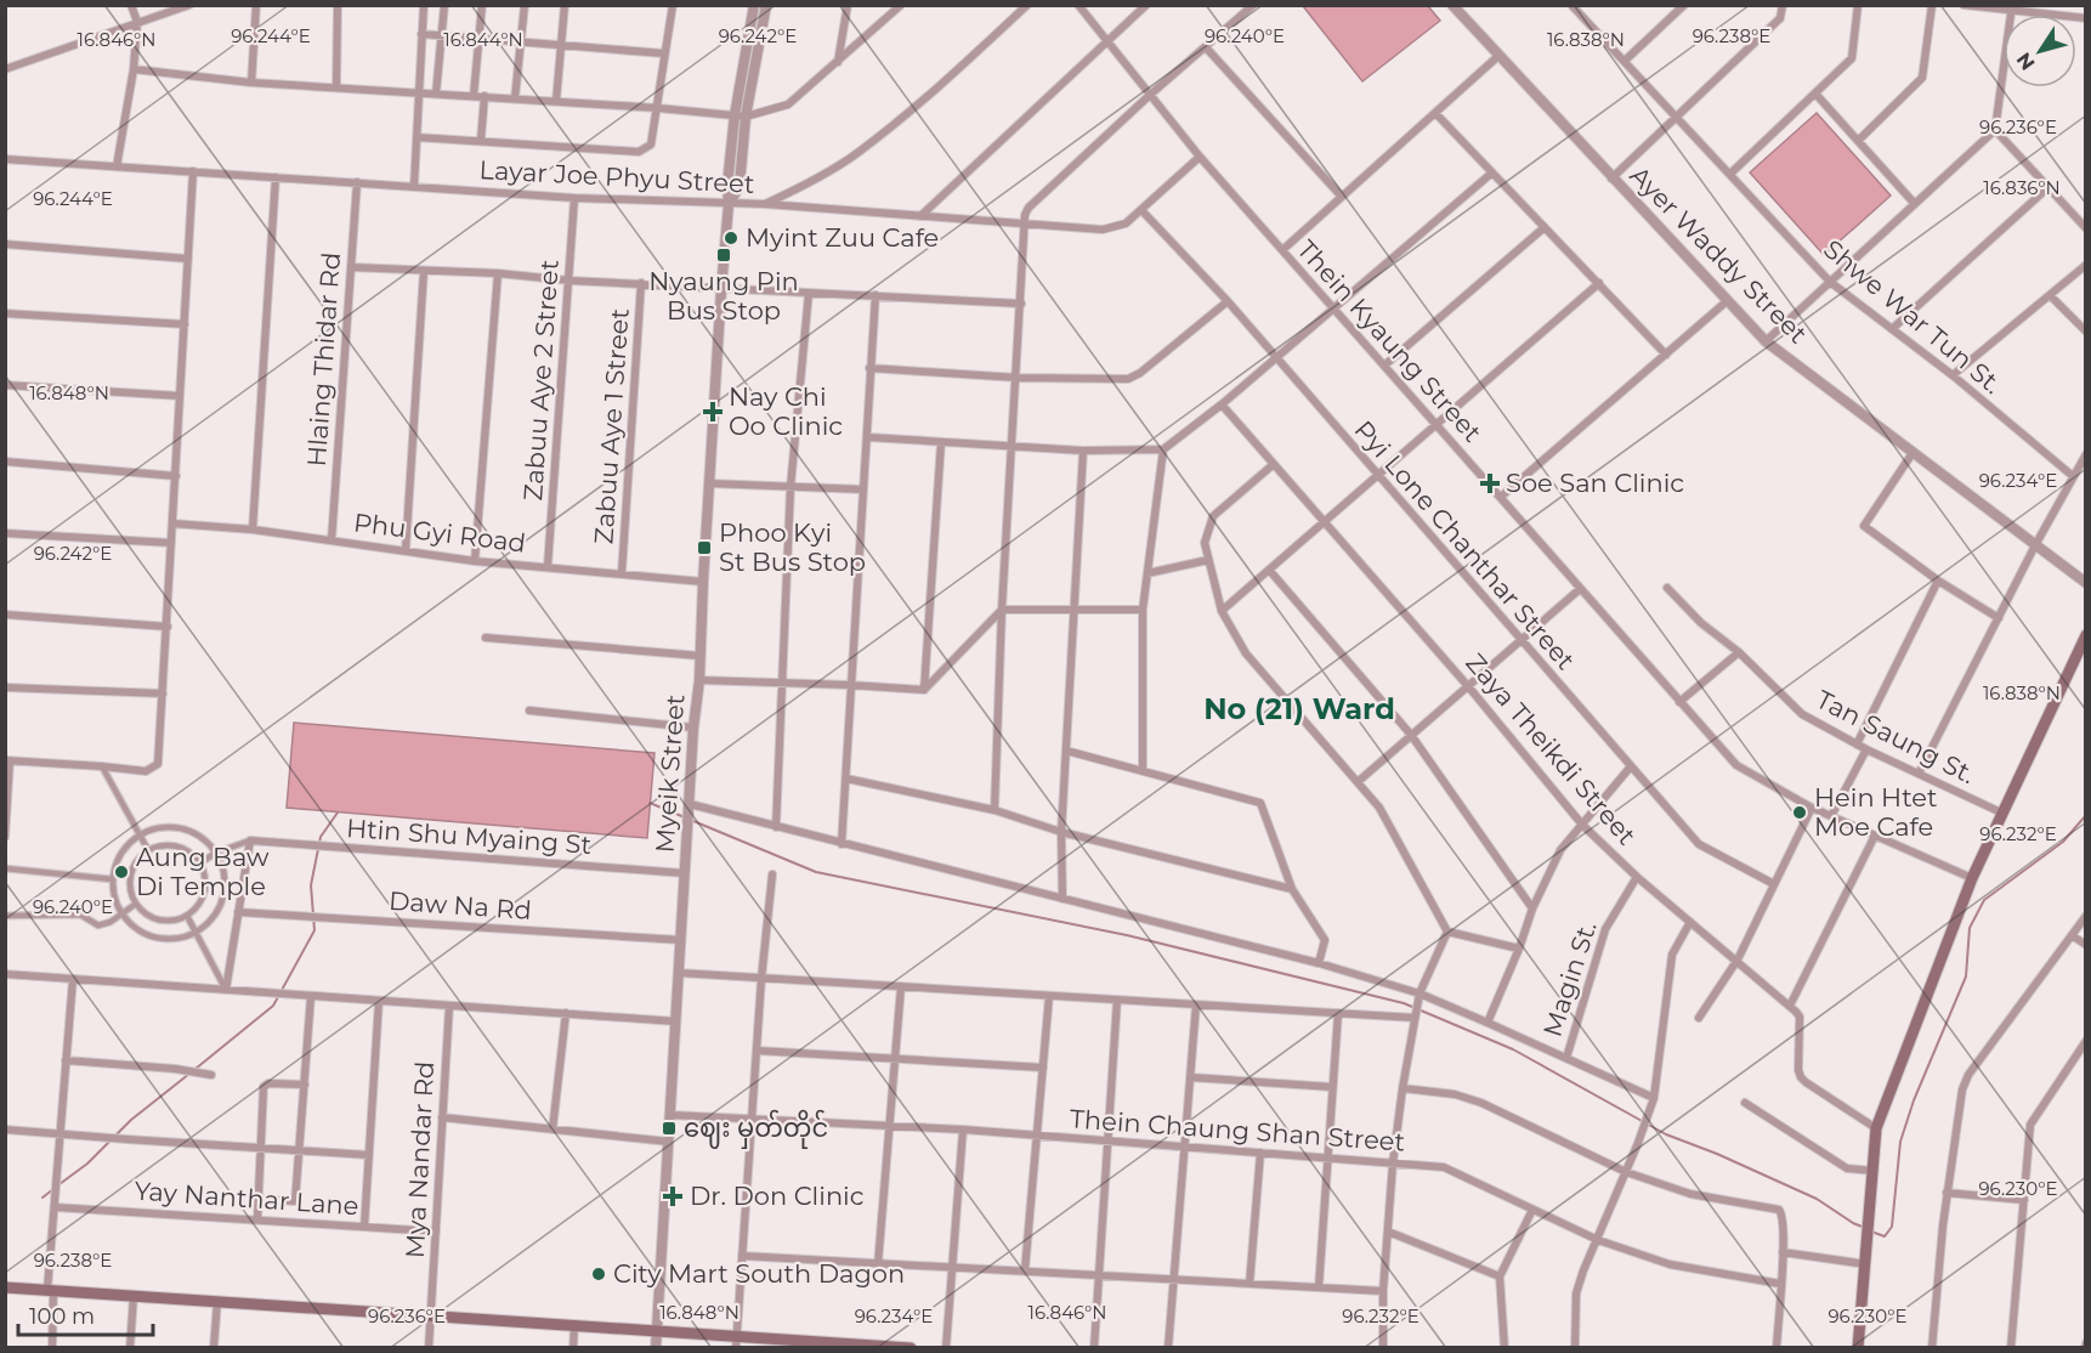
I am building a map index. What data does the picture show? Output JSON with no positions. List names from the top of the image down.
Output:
{
  "streets": {
    "street": [
      "Layar Joe Phyu Street",
      "Ayer Waddy Street",
      "Shwe War Tun St.",
      "Thein Kyaung Street",
      "Hlaing Thidar Rd",
      "Zabuu Aye 2 Street",
      "Zabuu Aye 1 Street",
      "Phu Gyi Road",
      "Pyi Lone Chanthar Street",
      "Tan Saung St.",
      "Zaya Theikdi Street",
      "Myeik Street",
      "Htin Shu Myaing St",
      "Daw Na Rd",
      "Magin St.",
      "Thein Chaung Shan Street",
      "Mya Nandar Rd",
      "Yay Nanthar Lane"
    ]
  },
  "crossings": [
    ["Layar Joe Phyu Street", "Thein Kyaung Street"],
    ["Layar Joe Phyu Street", "Hlaing Thidar Rd"],
    ["Layar Joe Phyu Street", "Zabuu Aye 2 Street"],
    ["Layar Joe Phyu Street", "Pyi Lone Chanthar Street"],
    ["Layar Joe Phyu Street", "Myeik Street"],
    ["Hlaing Thidar Rd", "Phu Gyi Road"],
    ["Zabuu Aye 2 Street", "Phu Gyi Road"],
    ["Zabuu Aye 1 Street", "Phu Gyi Road"],
    ["Phu Gyi Road", "Myeik Street"],
    ["Zaya Theikdi Street", "Magin St."],
    ["Myeik Street", "Htin Shu Myaing St"],
    ["Myeik Street", "Daw Na Rd"],
    ["Myeik Street", "Thein Chaung Shan Street"],
    ["Mya Nandar Rd", "Yay Nanthar Lane"]
  ],
  "districts": ["No (21) Ward"],
  "places": {
    "other": [
      "Myint Zuu Cafe",
      "Hein Htet Moe Cafe",
      "Aung Baw Di Temple",
      "City Mart South Dagon"
    ],
    "transit": ["Nyaung Pin Bus Stop", "Phoo Kyi St Bus Stop", "ဈေး မှတ်တိုင်"],
    "health": ["Nay Chi Oo Clinic", "Soe San Clinic", "Dr. Don Clinic"]
  },
  "scale_bar": "100 m",
  "north": "bottom left",
  "coordinates": [
    "96.244°E",
    "96.242°E",
    "96.240°E",
    "96.238°E",
    "16.846°N",
    "16.844°N",
    "16.838°N",
    "96.236°E",
    "16.836°N",
    "16.848°N",
    "96.234°E",
    "96.232°E",
    "96.230°E"
  ]
}
